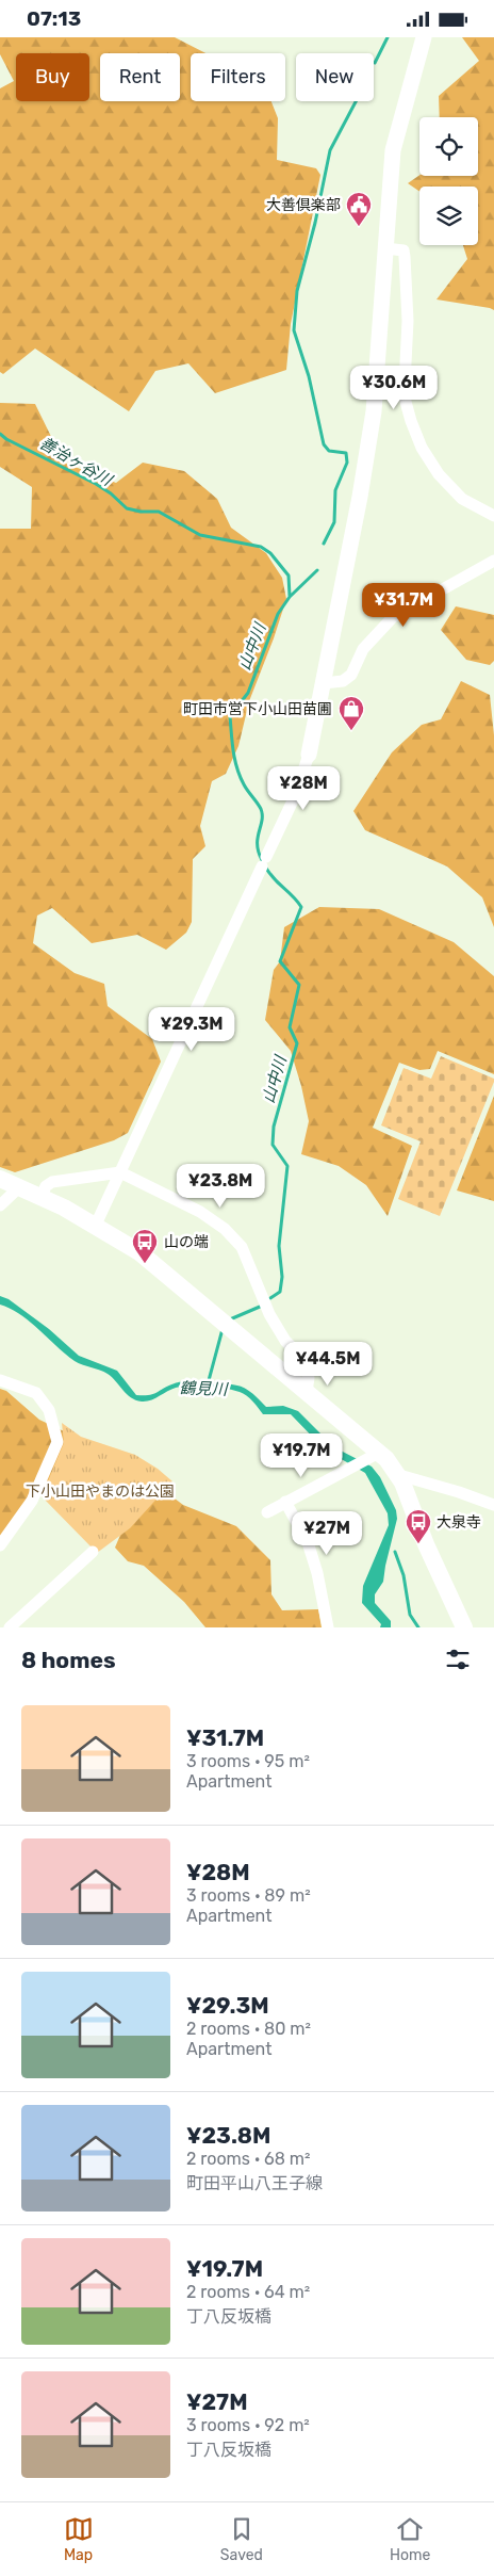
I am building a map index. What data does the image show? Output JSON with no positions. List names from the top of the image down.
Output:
{
  "water": ["善治ヶ谷川", "山中川", "鶴見川"],
  "parks": ["下小山田やまのは公園"],
  "places": {
    "public building": ["大善倶楽部"],
    "shop": ["町田市営下小山田苗圃"],
    "bus stop": ["山の端", "大泉寺"]
  },
  "page": {
    "status": "07:13",
    "chip": [
      "Buy",
      "Rent",
      "Filters",
      "New"
    ],
    "price": [
      "¥30.6M",
      "¥31.7M",
      "¥28M",
      "¥29.3M",
      "¥23.8M",
      "¥44.5M",
      "¥19.7M",
      "¥27M"
    ],
    "heading": "8 homes",
    "list": [
      {
        "name": "¥31.7M",
        "note": "3 rooms · 95 m² · Apartment"
      },
      {
        "name": "¥28M",
        "note": "3 rooms · 89 m² · Apartment"
      },
      {
        "name": "¥29.3M",
        "note": "2 rooms · 80 m² · Apartment"
      },
      {
        "name": "¥23.8M",
        "note": "2 rooms · 68 m² · 町田平山八王子線"
      },
      {
        "name": "¥19.7M",
        "note": "2 rooms · 64 m² · 丁八反坂橋"
      },
      {
        "name": "¥27M",
        "note": "3 rooms · 92 m² · 丁八反坂橋"
      }
    ],
    "tabs": ["Map", "Saved", "Home"]
  }
}
